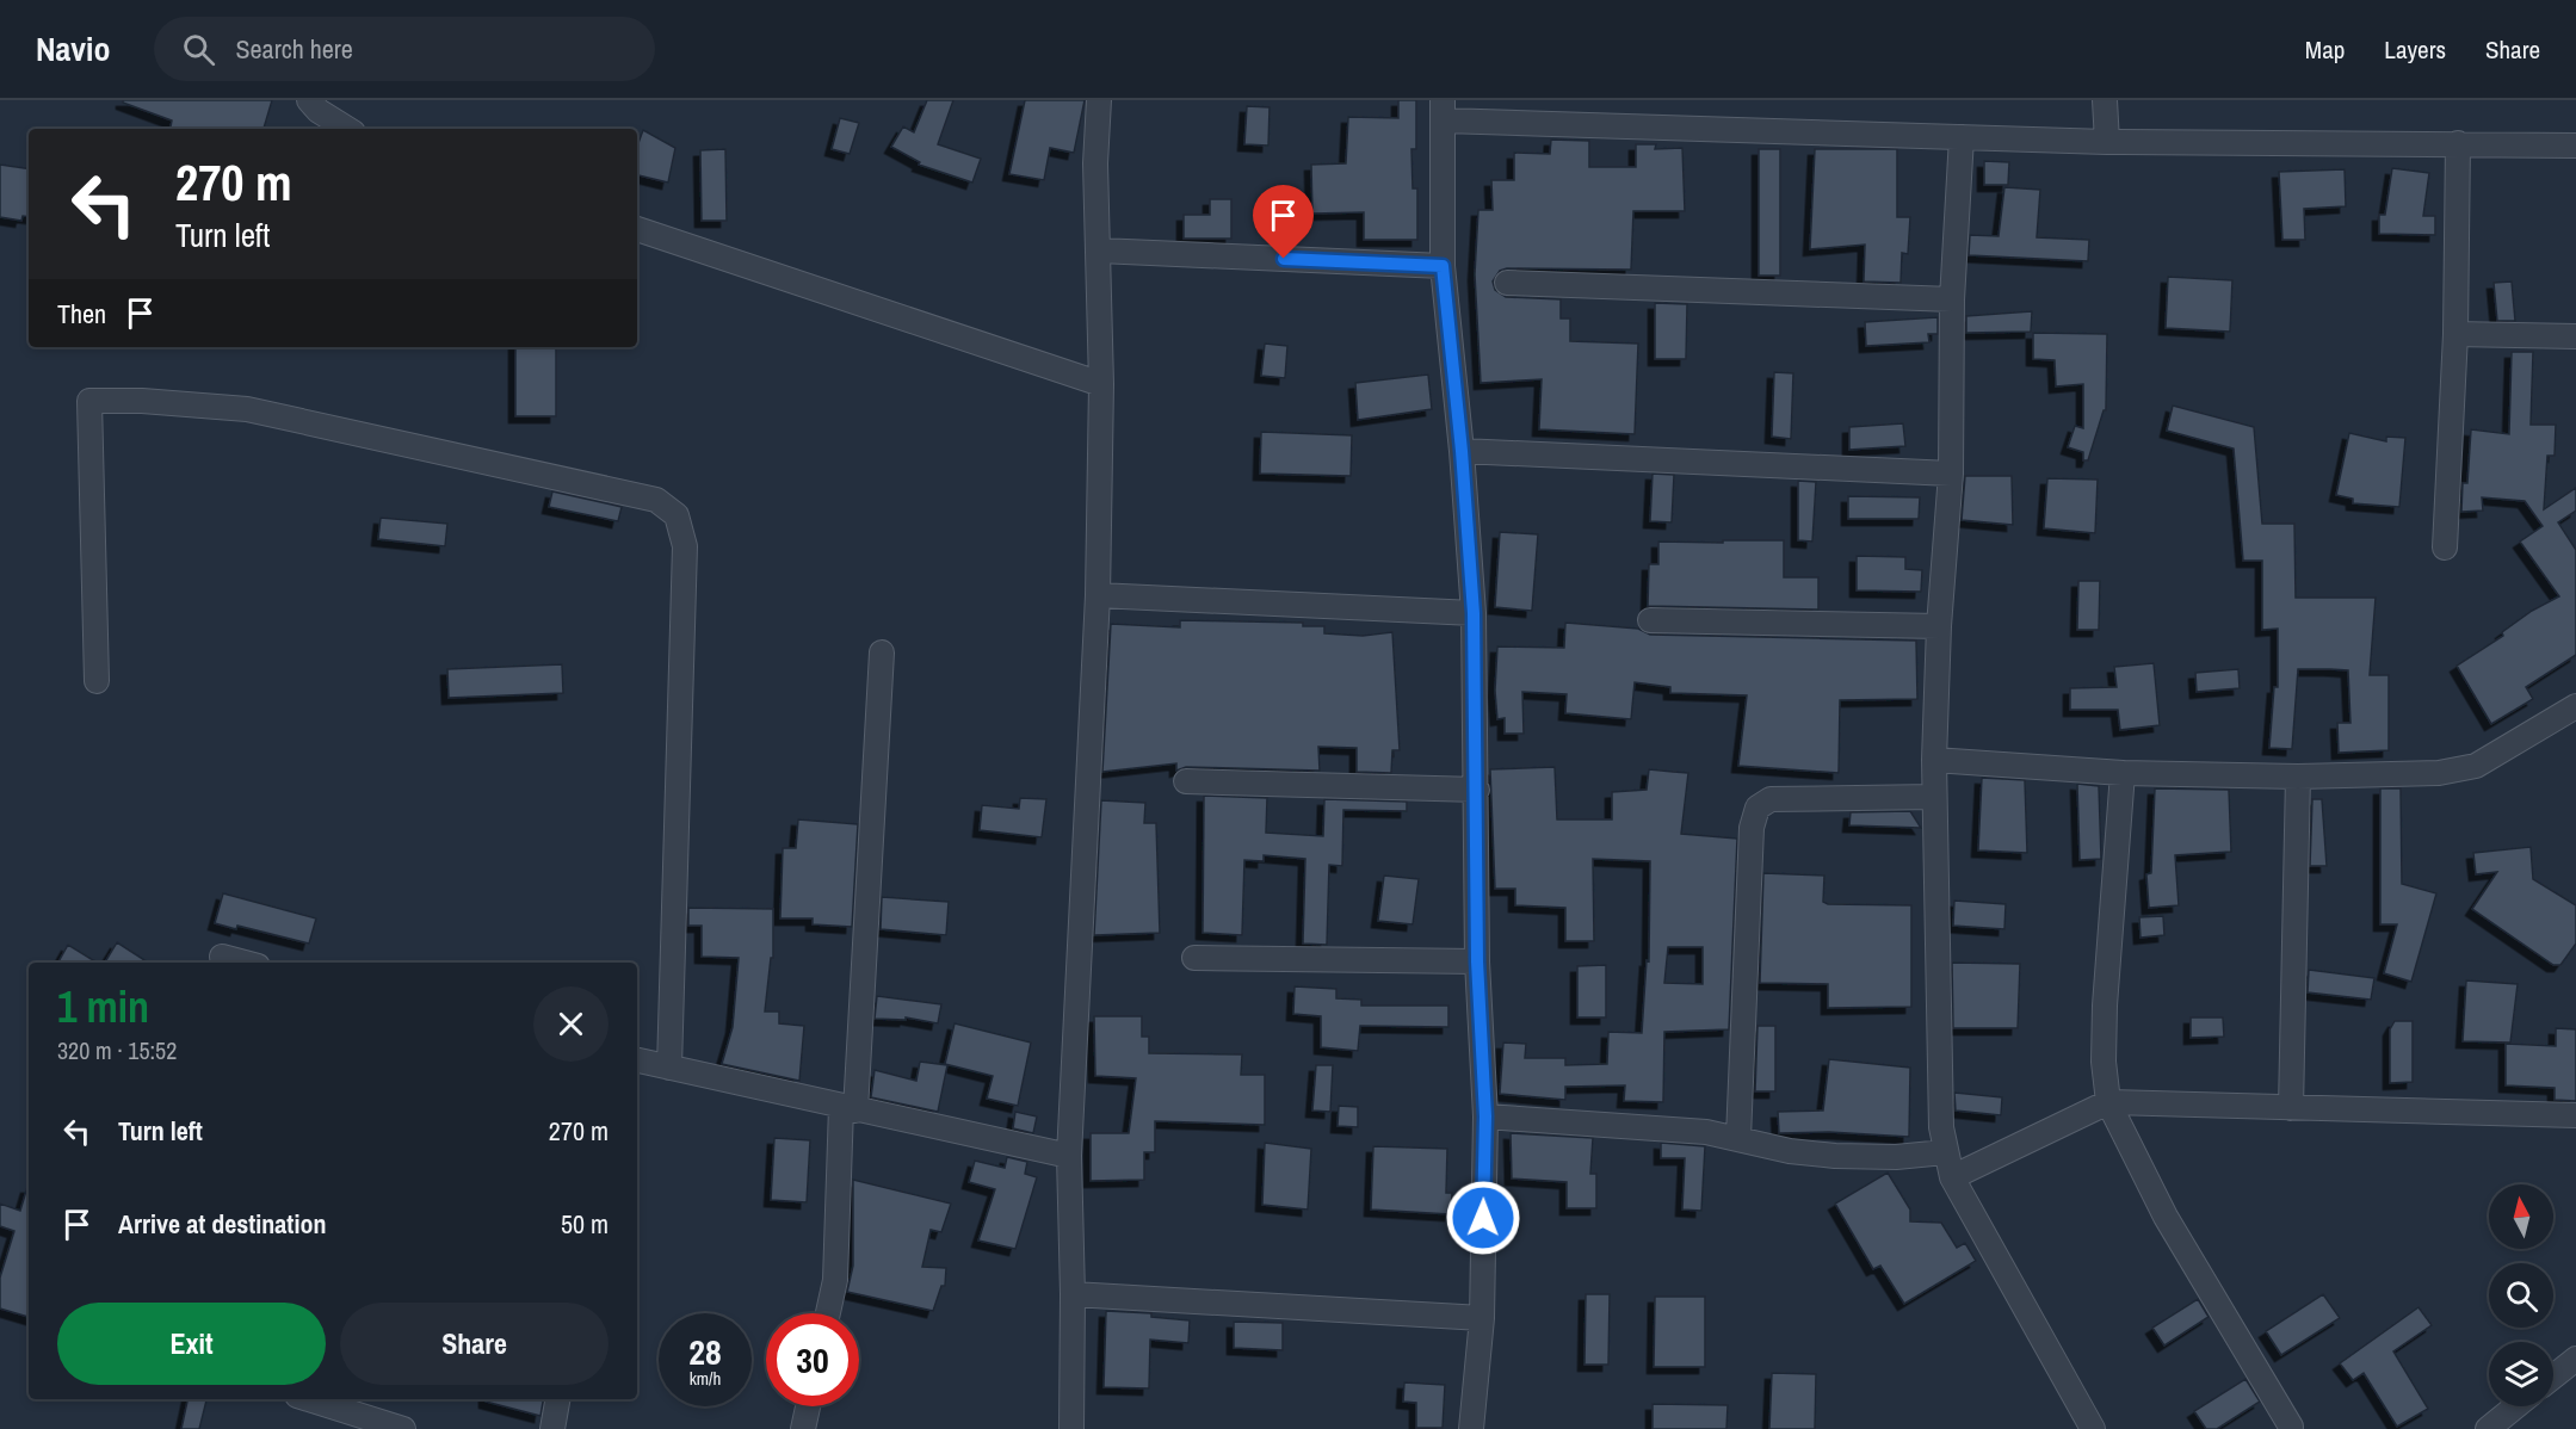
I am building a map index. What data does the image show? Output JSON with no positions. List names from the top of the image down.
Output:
{
  "north": "top",
  "page": {
    "header": "Navio",
    "search": "Search here",
    "nav": ["Map", "Layers", "Share"],
    "turn": ["270 m", "Turn left"],
    "then": "Then",
    "heading": ["1 min", "320 m · 15:52"],
    "list": [
      {
        "name": "Turn left",
        "value": "270 m"
      },
      {
        "name": "Arrive at destination",
        "value": "50 m"
      }
    ],
    "buttons": ["Exit", "Share"],
    "speed": "28 km/h",
    "limit": "30"
  }
}
